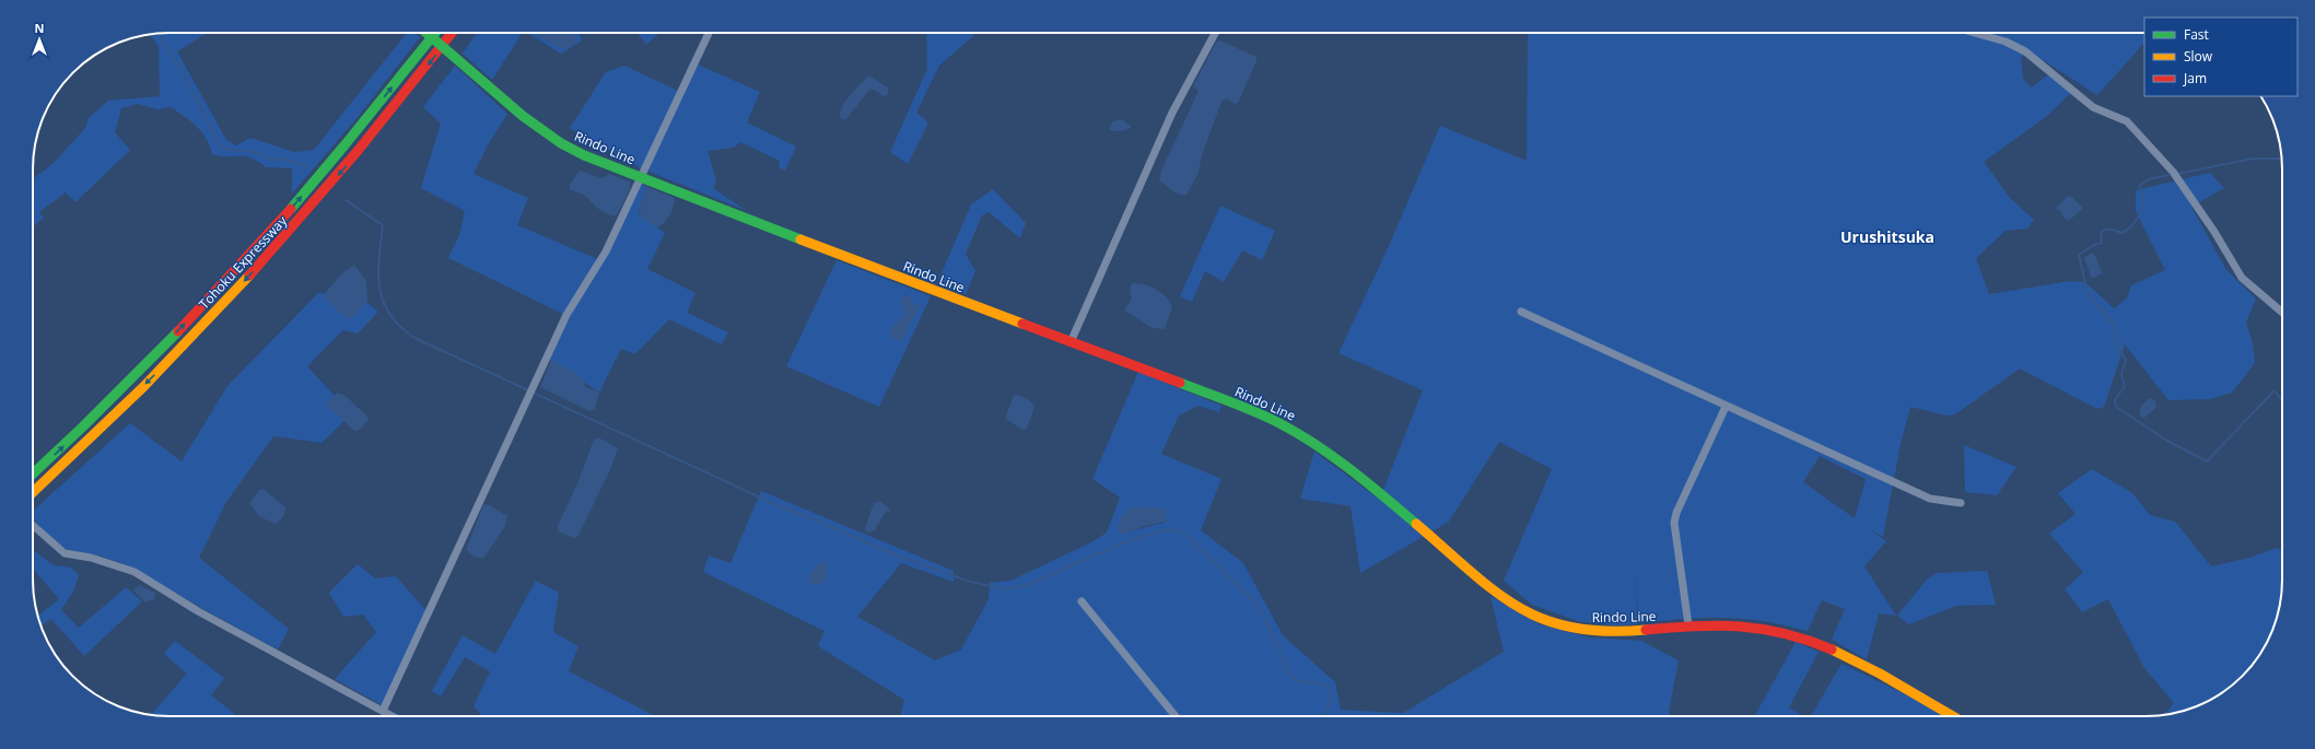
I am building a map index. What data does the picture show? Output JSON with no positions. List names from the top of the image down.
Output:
{
  "streets": {
    "main road": ["Rindo Line", "Tohoku Expressway"]
  },
  "districts": ["Urushitsuka"],
  "legend": ["Fast", "Slow", "Jam"],
  "north": "top"
}
